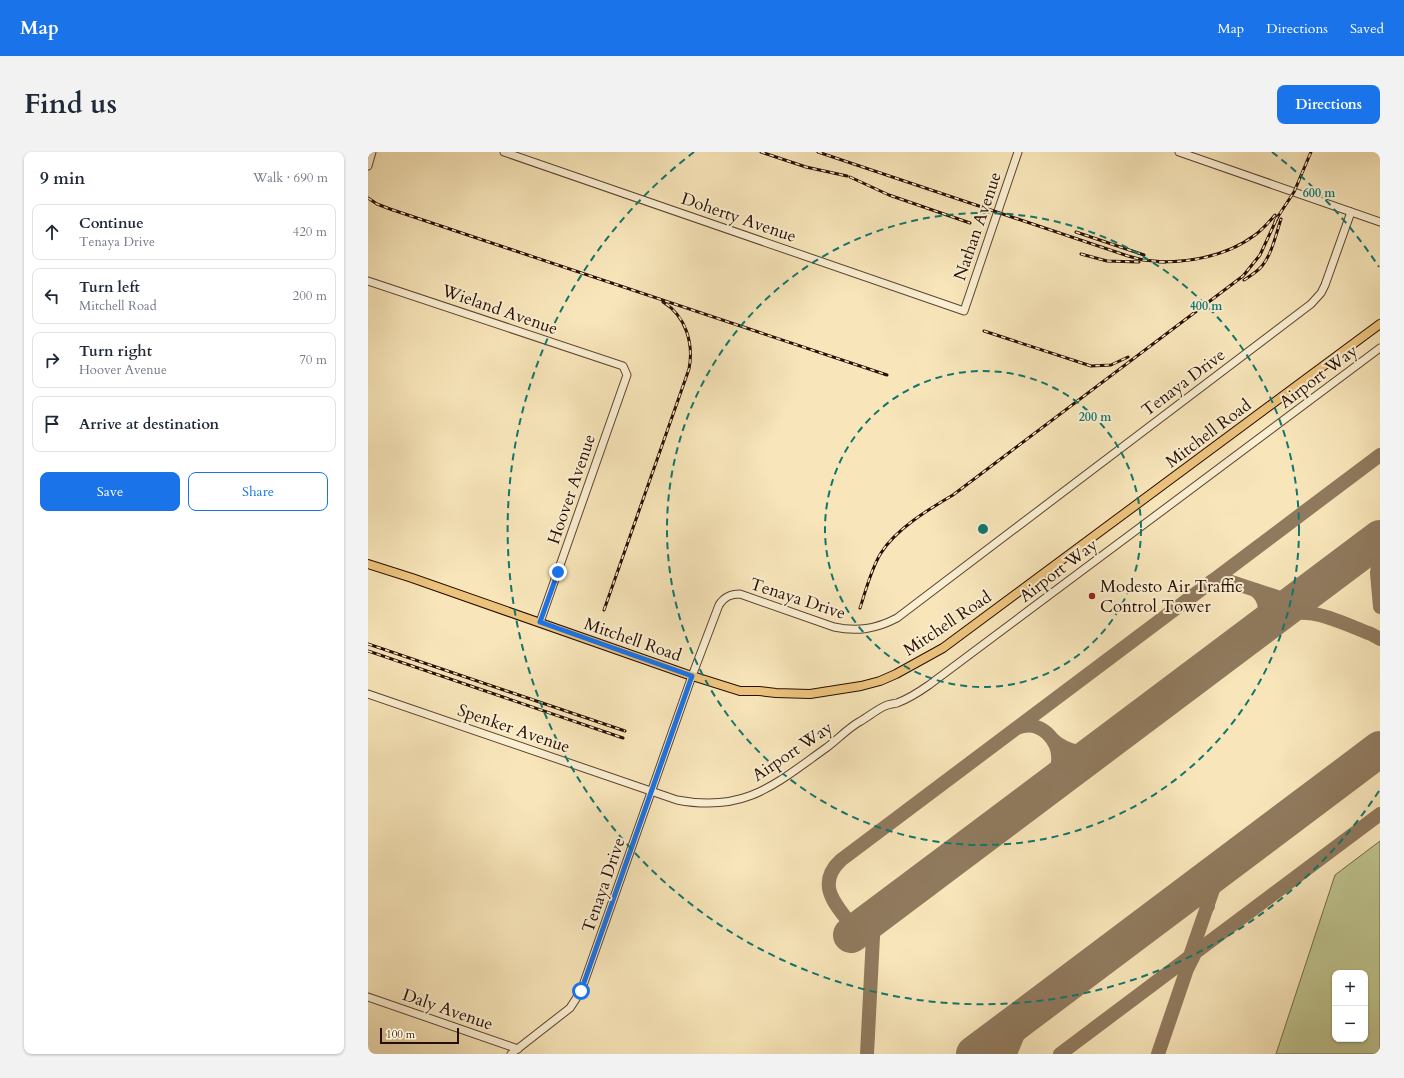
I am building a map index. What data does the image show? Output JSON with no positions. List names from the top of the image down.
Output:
{
  "streets": {
    "main road": ["Mitchell Road"],
    "street": [
      "Doherty Avenue",
      "Nathan Avenue",
      "Wieland Avenue",
      "Airport Way",
      "Tenaya Drive",
      "Hoover Avenue",
      "Spenker Avenue",
      "Daly Avenue"
    ]
  },
  "crossings": [
    ["Doherty Avenue", "Nathan Avenue"],
    ["Wieland Avenue", "Hoover Avenue"],
    ["Airport Way", "Tenaya Drive"],
    ["Airport Way", "Spenker Avenue"],
    ["Tenaya Drive", "Mitchell Road"],
    ["Tenaya Drive", "Spenker Avenue"],
    ["Tenaya Drive", "Daly Avenue"],
    ["Mitchell Road", "Hoover Avenue"]
  ],
  "places": ["Modesto Air Traffic Control Tower"],
  "scale_bar": "100 m",
  "page": {
    "header": "Map",
    "nav": ["Map", "Directions", "Saved"],
    "title": "Find us",
    "buttons": [
      "Directions",
      ["Save", "Share"]
    ],
    "heading": ["9 min", "Walk · 690 m"],
    "list": [
      ["Continue", "Tenaya Drive", "420 m"],
      ["Turn left", "Mitchell Road", "200 m"],
      ["Turn right", "Hoover Avenue", "70 m"],
      "Arrive at destination"
    ],
    "map_buttons": ["+", "−"],
    "scale": "100 m"
  },
  "rings": ["600 m", "400 m", "200 m"]
}
